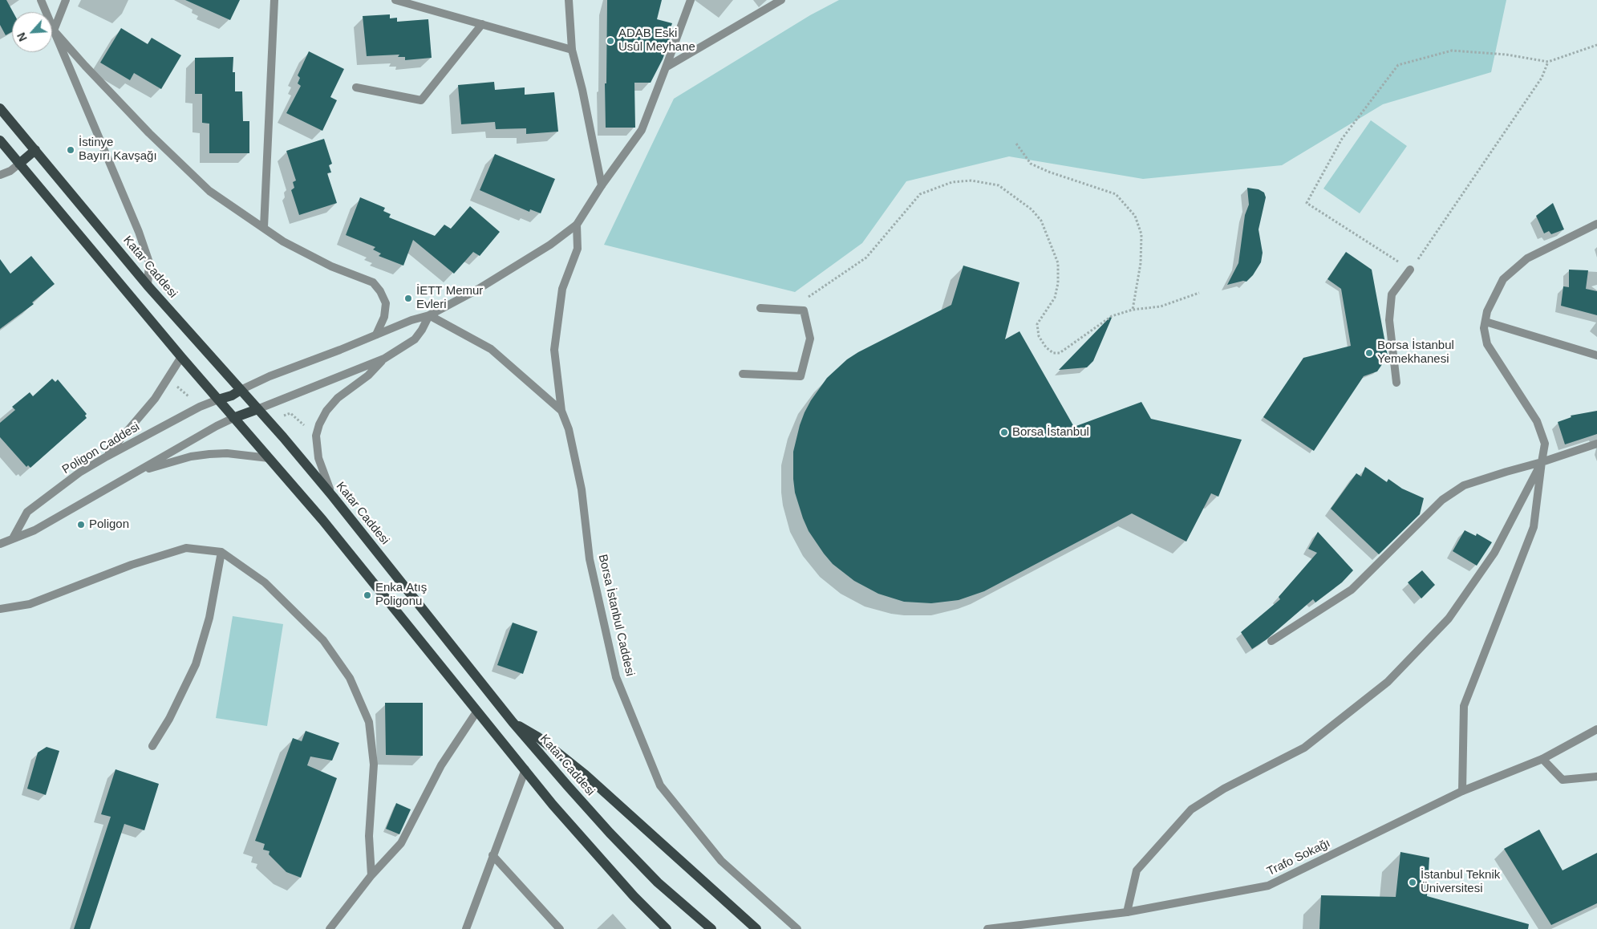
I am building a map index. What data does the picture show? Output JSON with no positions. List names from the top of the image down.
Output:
{
  "streets": {
    "main road": ["Katar Caddesi"],
    "street": ["Poligon Caddesi", "Borsa İstanbul Caddesi", "Trafo Sokağı"]
  },
  "places": [
    "ADAB Eski Usûl Meyhane",
    "İstinye Bayırı Kavşağı",
    "İETT Memur Evleri",
    "Borsa İstanbul Yemekhanesi",
    "Borsa İstanbul",
    "Poligon",
    "Enka Atış Poligonu",
    "İstanbul Teknik Üniversitesi"
  ],
  "north": "bottom left"
}
